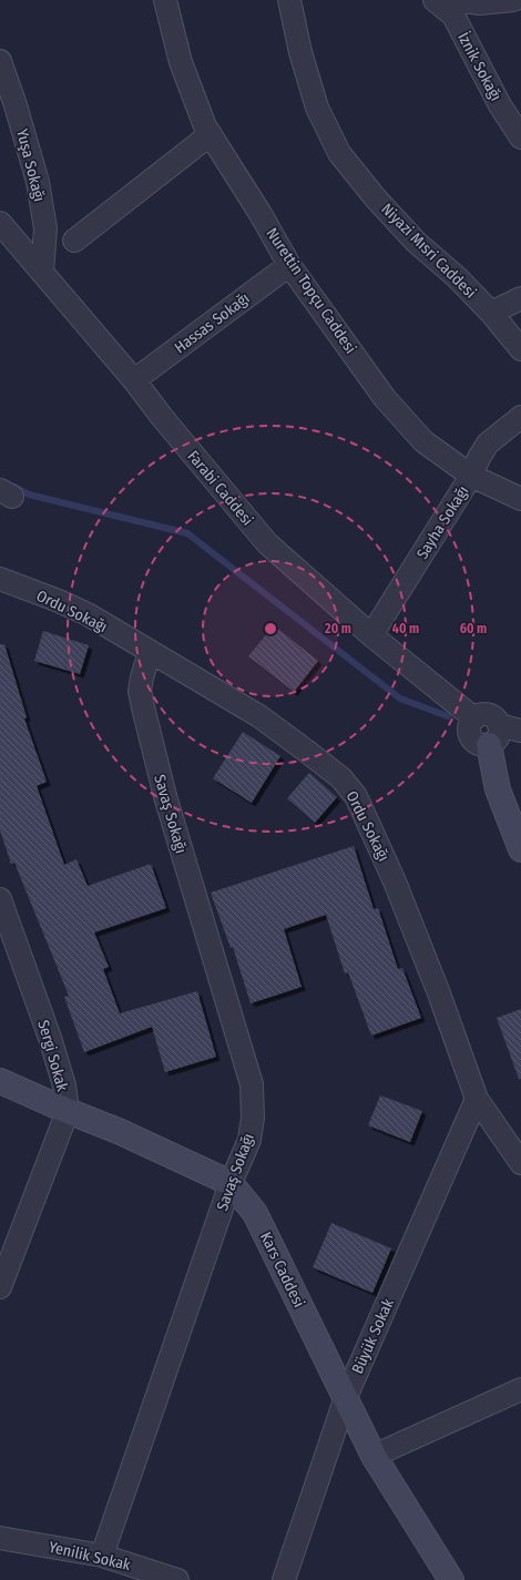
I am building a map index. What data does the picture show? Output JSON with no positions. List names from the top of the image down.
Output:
{
  "streets": {
    "street": [
      "İznik Sokağı",
      "Yuşa Sokağı",
      "Niyazi Mısri Caddesi",
      "Nurettin Topçu Caddesi",
      "Hassas Sokağı",
      "Farabi Caddesi",
      "Sayha Sokağı",
      "Ordu Sokağı",
      "Savaş Sokağı",
      "Sergi Sokak",
      "Kars Caddesi",
      "Büyük Sokak",
      "Yenilik Sokak"
    ]
  },
  "crossings": [
    ["Yuşa Sokağı", "Farabi Caddesi"],
    ["Nurettin Topçu Caddesi", "Hassas Sokağı"],
    ["Nurettin Topçu Caddesi", "Sayha Sokağı"],
    ["Hassas Sokağı", "Farabi Caddesi"],
    ["Farabi Caddesi", "Sayha Sokağı"],
    ["Ordu Sokağı", "Savaş Sokağı"],
    ["Ordu Sokağı", "Büyük Sokak"],
    ["Savaş Sokağı", "Kars Caddesi"],
    ["Savaş Sokağı", "Yenilik Sokak"],
    ["Sergi Sokak", "Kars Caddesi"],
    ["Kars Caddesi", "Büyük Sokak"]
  ],
  "rings": ["20 m", "40 m", "60 m"]
}
